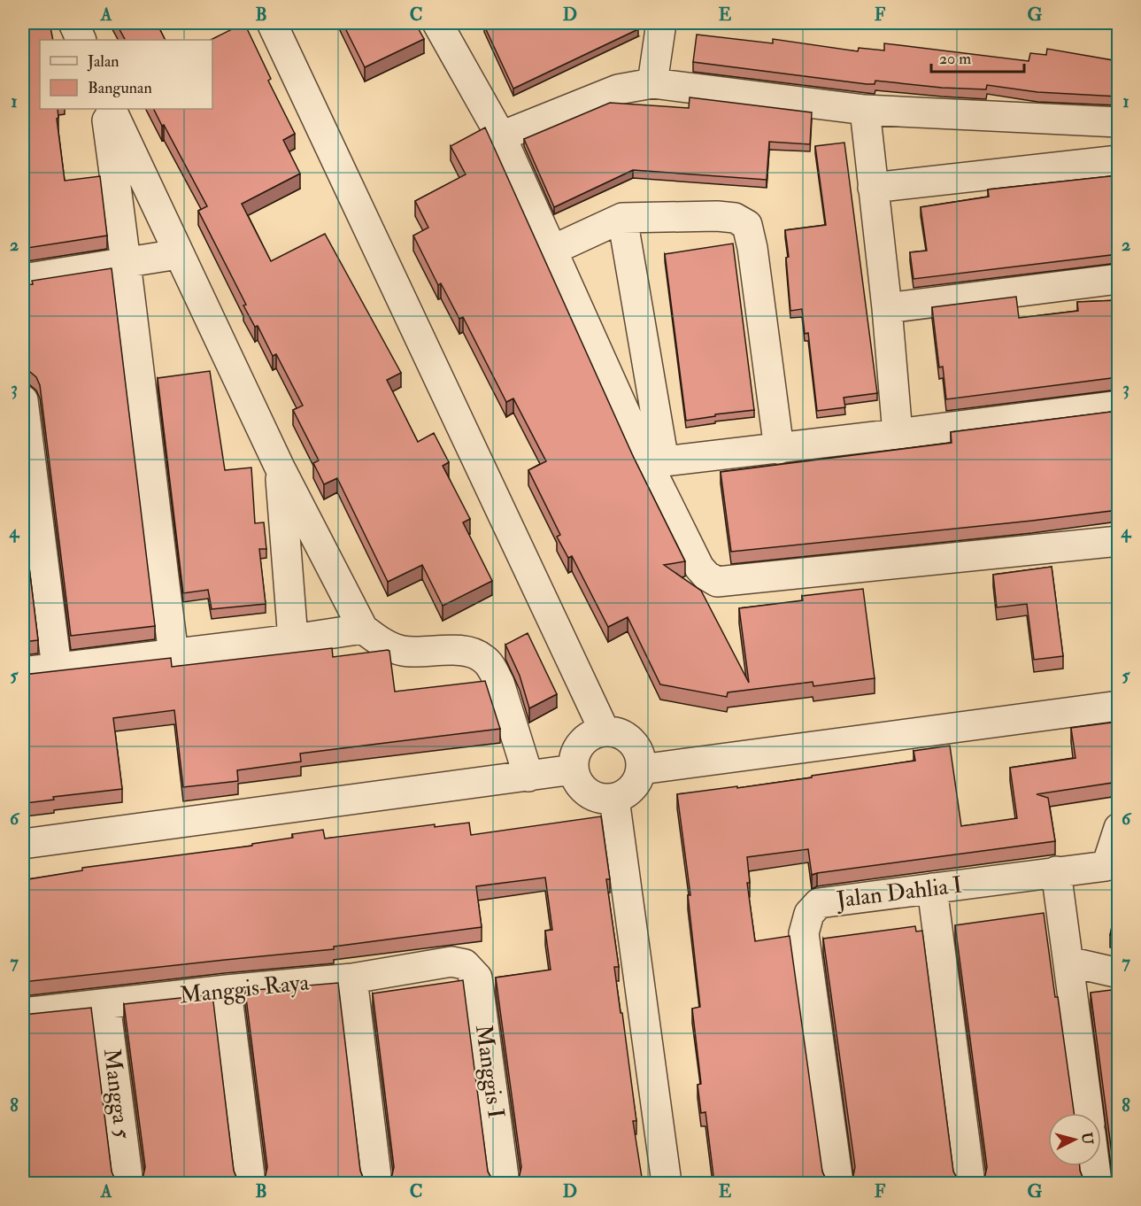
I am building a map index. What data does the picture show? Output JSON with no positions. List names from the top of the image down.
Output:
{
  "streets": {
    "street": [
      "Jalan Dahlia I",
      "Manggis Raya",
      "Manggis I",
      "Mangga 5"
    ]
  },
  "crossings": [
    ["Manggis Raya", "Manggis I"],
    ["Manggis Raya", "Mangga 5"]
  ],
  "legend": ["Jalan", "Bangunan"],
  "scale_bar": "20 m",
  "north": "right",
  "grid": {
    "columns": [
      "A",
      "B",
      "C",
      "D",
      "E",
      "F",
      "G"
    ],
    "rows": [
      "1",
      "2",
      "3",
      "4",
      "5",
      "6",
      "7",
      "8"
    ]
  }
}
